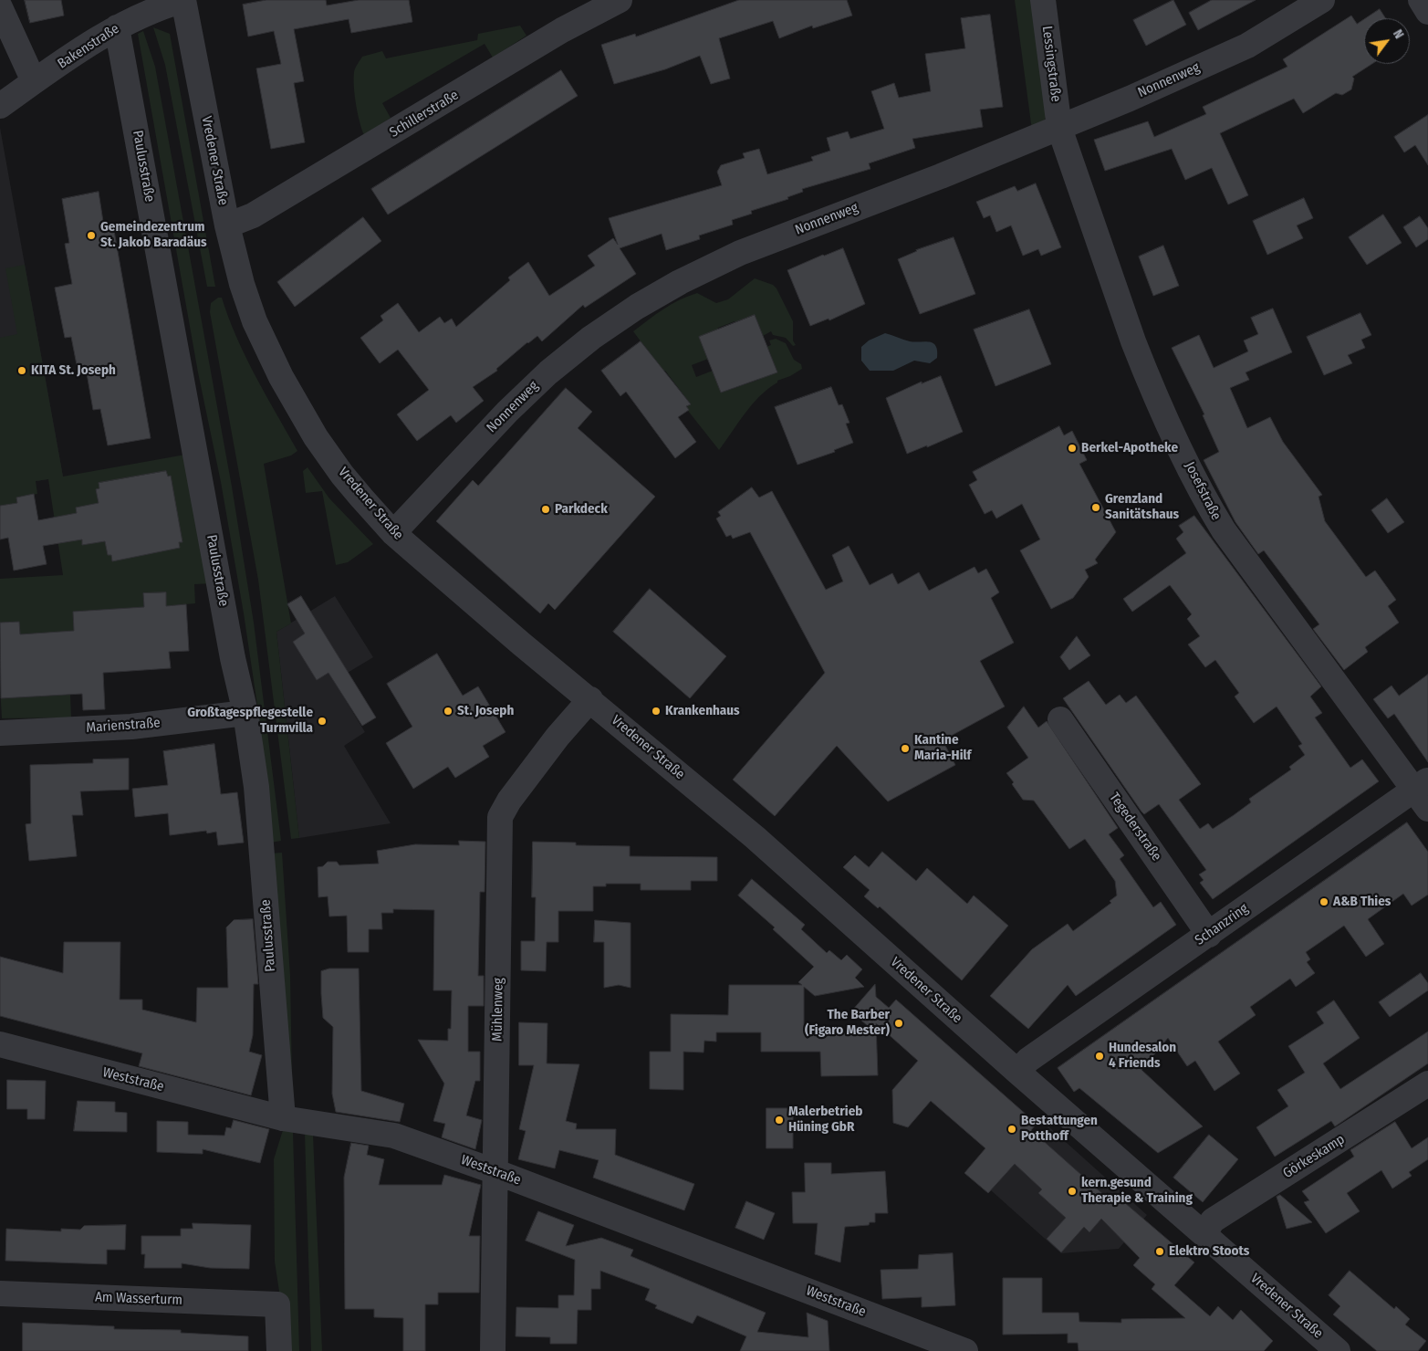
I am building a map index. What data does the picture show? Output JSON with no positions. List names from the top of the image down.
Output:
{
  "streets": {
    "street": [
      "Bakenstraße",
      "Lessingstraße",
      "Nonnenweg",
      "Schillerstraße",
      "Vredener Straße",
      "Paulusstraße",
      "Josefstraße",
      "Marienstraße",
      "Tegederstraße",
      "Schanzring",
      "Mühlenweg",
      "Weststraße",
      "Görkeskamp",
      "Am Wasserturm"
    ]
  },
  "crossings": [
    ["Bakenstraße", "Vredener Straße"],
    ["Bakenstraße", "Paulusstraße"],
    ["Lessingstraße", "Nonnenweg"],
    ["Lessingstraße", "Josefstraße"],
    ["Nonnenweg", "Vredener Straße"],
    ["Nonnenweg", "Josefstraße"],
    ["Schillerstraße", "Vredener Straße"],
    ["Vredener Straße", "Schanzring"],
    ["Vredener Straße", "Mühlenweg"],
    ["Vredener Straße", "Görkeskamp"],
    ["Paulusstraße", "Marienstraße"],
    ["Paulusstraße", "Weststraße"],
    ["Josefstraße", "Schanzring"],
    ["Tegederstraße", "Schanzring"],
    ["Mühlenweg", "Weststraße"]
  ],
  "places": [
    "Gemeindezentrum St. Jakob Baradäus",
    "KITA St. Joseph",
    "Berkel-Apotheke",
    "Grenzland Sanitätshaus",
    "Parkdeck",
    "St. Joseph",
    "Krankenhaus",
    "Großtagespflegestelle Turmvilla",
    "Kantine Maria-Hilf",
    "A&B Thies",
    "The Barber (Figaro Mester)",
    "Hundesalon 4 Friends",
    "Malerbetrieb Hüning GbR",
    "Bestattungen Potthoff",
    "kern.gesund Therapie & Training",
    "Elektro Stoots"
  ],
  "north": "top right"
}
